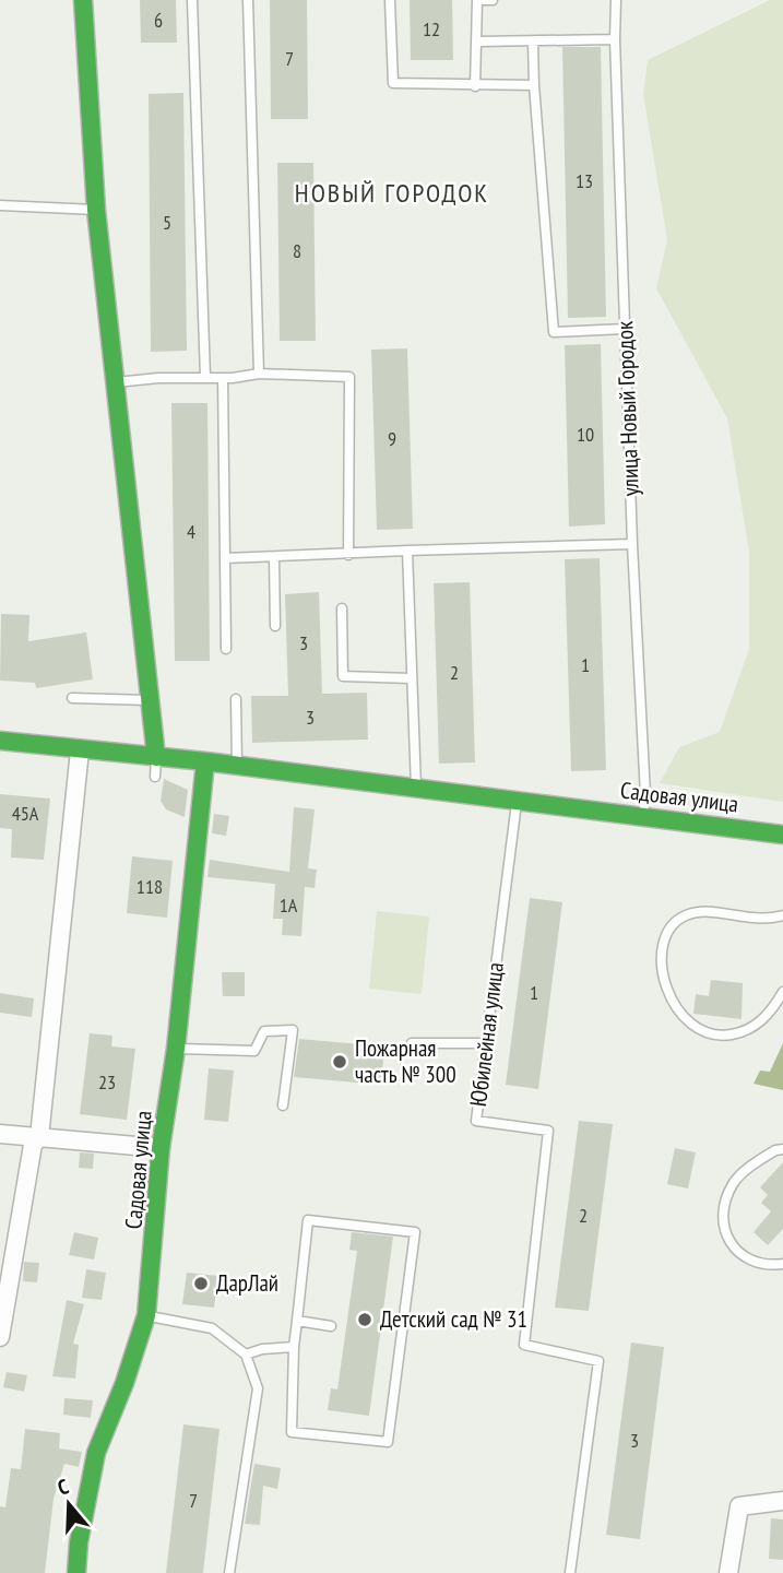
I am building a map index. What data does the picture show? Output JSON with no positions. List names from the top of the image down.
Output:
{
  "streets": {
    "street": ["Садовая улица"],
    "lane": ["улица Новый Городок", "Юбилейная улица"]
  },
  "crossings": [
    ["улица Новый Городок", "Садовая улица"],
    ["Садовая улица", "Юбилейная улица"]
  ],
  "districts": ["НОВЫЙ ГОРОДОК"],
  "places": ["Пожарная часть № 300", "ДарЛай", "Детский сад № 31"],
  "house_numbers": [
    "6",
    "12",
    "7",
    "13",
    "5",
    "8",
    "10",
    "9",
    "4",
    "3",
    "1",
    "2",
    "3",
    "45А",
    "118",
    "1А",
    "1",
    "23",
    "2",
    "3",
    "7"
  ],
  "north": "top"
}
